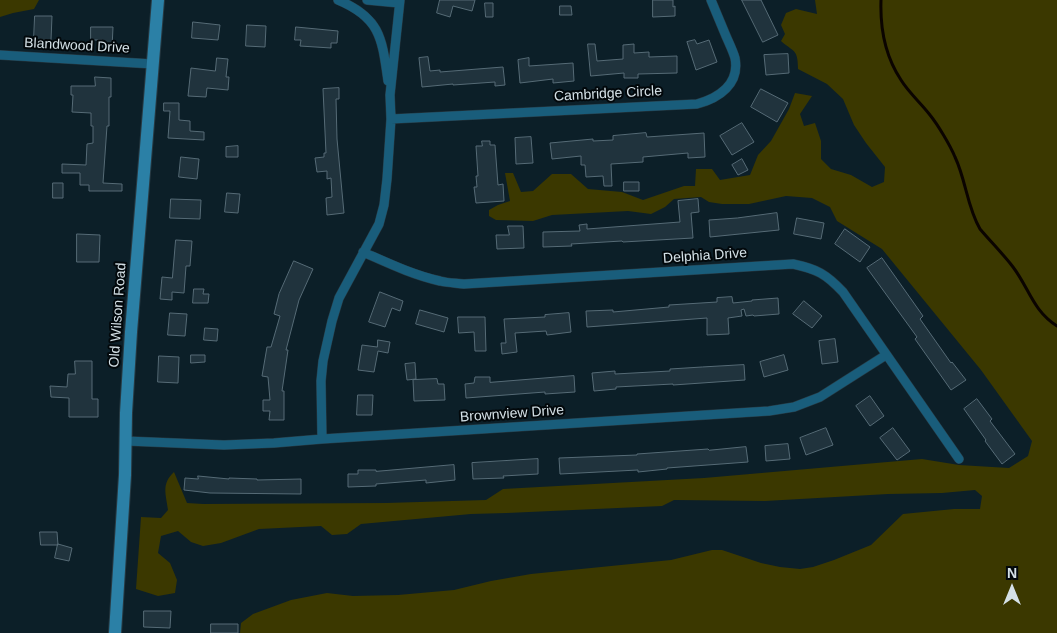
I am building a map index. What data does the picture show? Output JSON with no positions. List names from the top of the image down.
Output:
{
  "streets": {
    "street": [
      "Blandwood Drive",
      "Cambridge Circle",
      "Delphia Drive",
      "Old Wilson Road",
      "Brownview Drive"
    ]
  },
  "crossings": [
    ["Blandwood Drive", "Old Wilson Road"],
    ["Delphia Drive", "Brownview Drive"],
    ["Old Wilson Road", "Brownview Drive"]
  ],
  "north": "top"
}
